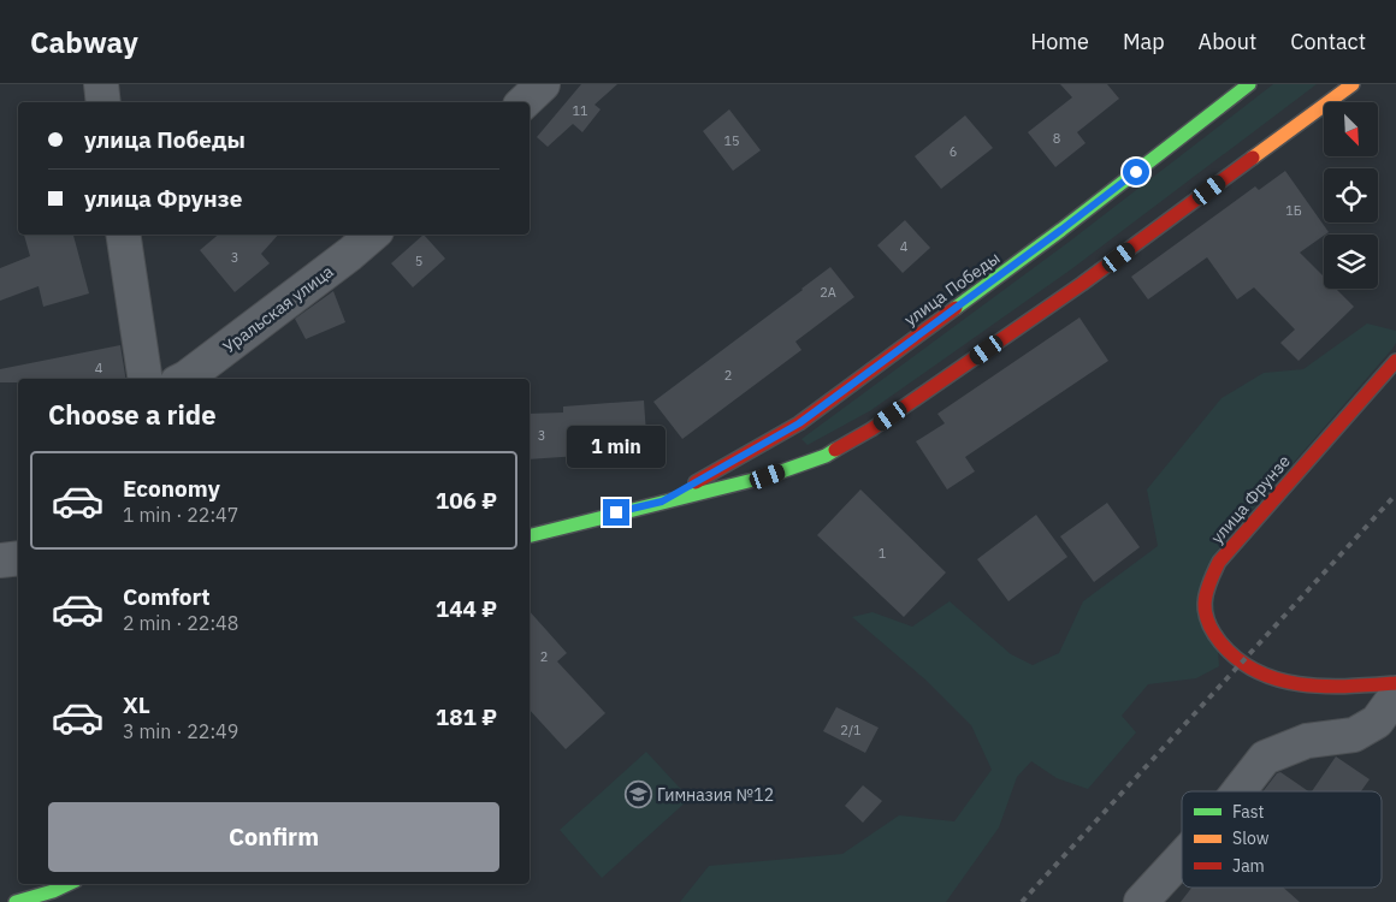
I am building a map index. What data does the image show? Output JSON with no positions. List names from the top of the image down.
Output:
{
  "streets": {
    "main road": ["улица Победы", "улица Фрунзе"],
    "street": ["Уральская улица"]
  },
  "places": {
    "school or university": ["Гимназия №12"]
  },
  "house_numbers": [
    "11",
    "8",
    "15",
    "6",
    "1Б",
    "4",
    "3",
    "5",
    "2А",
    "4",
    "2",
    "3",
    "1",
    "2",
    "2/1"
  ],
  "legend": ["Fast", "Slow", "Jam"],
  "north": "bottom right",
  "page": {
    "header": "Cabway",
    "nav": [
      "Home",
      "Map",
      "About",
      "Contact"
    ],
    "banner": ["улица Победы", "улица Фрунзе"],
    "heading": "Choose a ride",
    "bubble": "1 min",
    "list": [
      {
        "name": "Economy",
        "note": "1 min · 22:47",
        "value": "106 ₽"
      },
      {
        "name": "Comfort",
        "note": "2 min · 22:48",
        "value": "144 ₽"
      },
      {
        "name": "XL",
        "note": "3 min · 22:49",
        "value": "181 ₽"
      }
    ],
    "buttons": "Confirm"
  }
}
